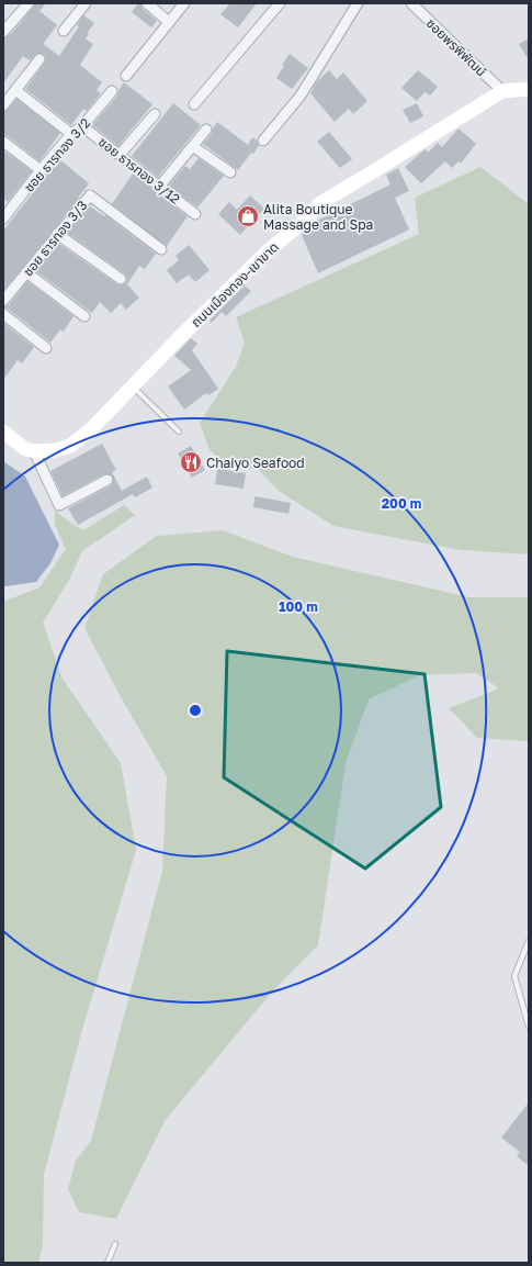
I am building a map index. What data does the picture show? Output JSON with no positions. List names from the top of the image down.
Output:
{
  "streets": {
    "street": [
      "ซอยพรพิพัฒน์",
      "ซอย ธารทอง 3/2",
      "ซอย ธารทอง 3/12",
      "ซอย ธารทอง 3/3",
      "ถนนเมืองทอง-เขาขาด"
    ]
  },
  "crossings": [
    ["ซอยพรพิพัฒน์", "ถนนเมืองทอง-เขาขาด"],
    ["ซอย ธารทอง 3/2", "ซอย ธารทอง 3/12"]
  ],
  "places": {
    "shop": ["Alita Boutique Massage and Spa"],
    "restaurant": ["Chaiyo Seafood"]
  },
  "rings": ["200 m", "100 m"]
}
